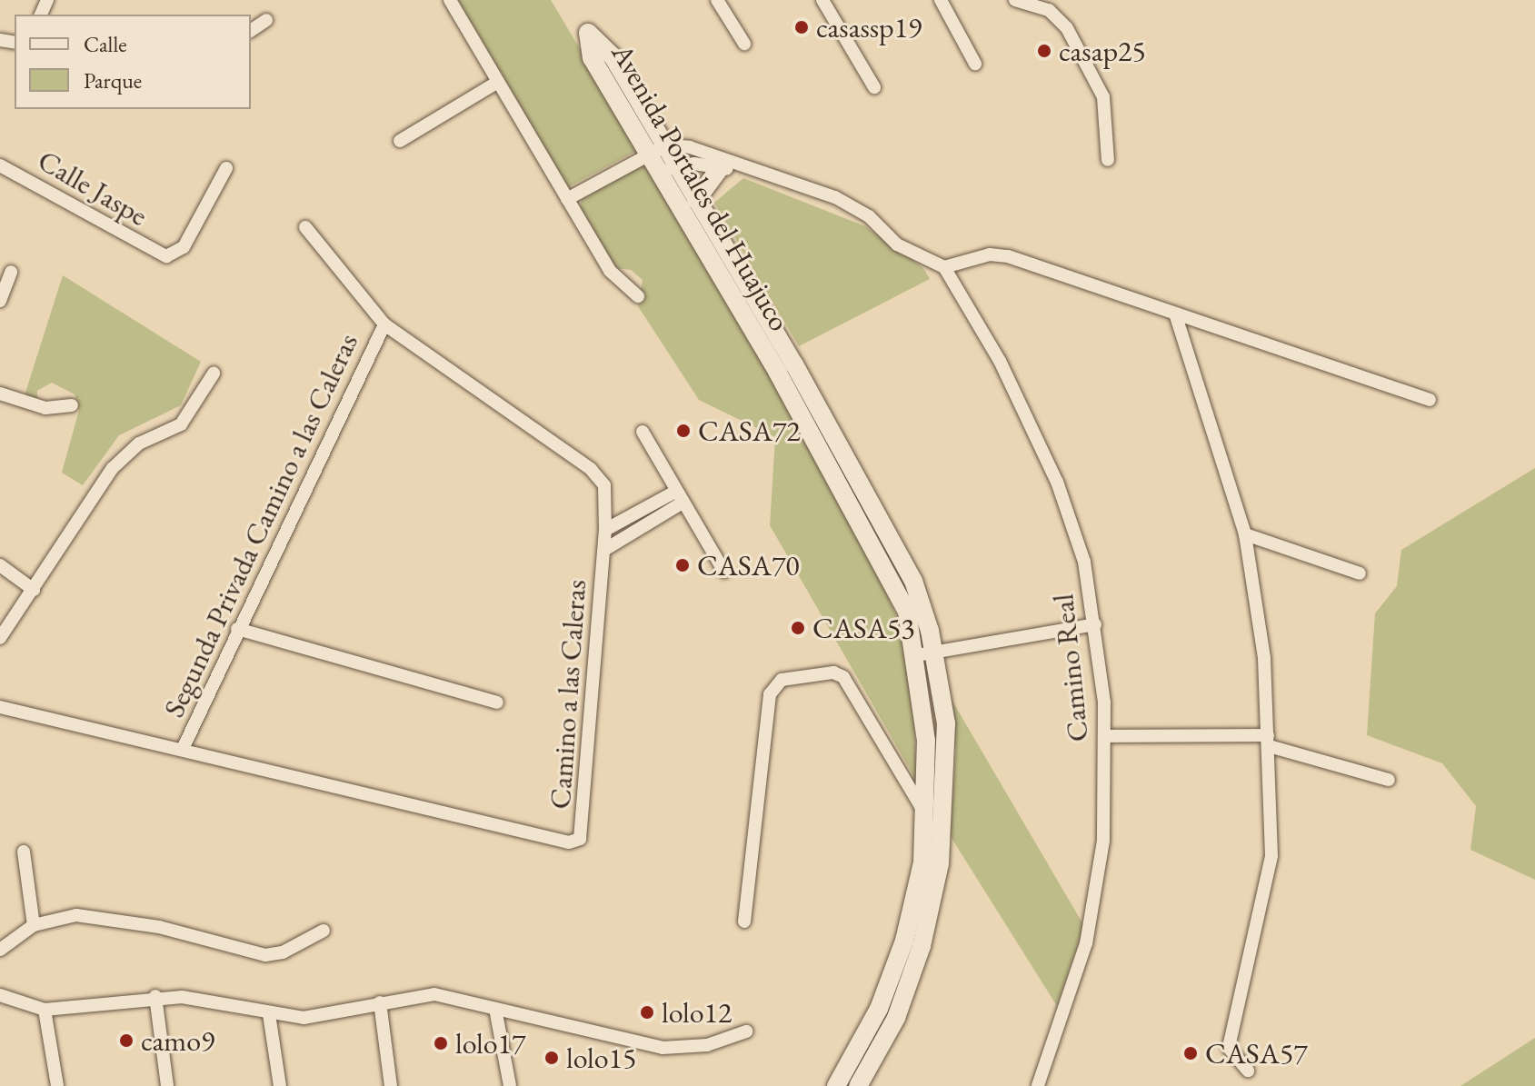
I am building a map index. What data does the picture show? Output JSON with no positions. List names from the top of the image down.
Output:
{
  "streets": {
    "street": [
      "Avenida Portales del Huajuco",
      "Calle Jaspe",
      "Segunda Privada Camino a las Caleras",
      "Camino Real",
      "Camino a las Caleras"
    ]
  },
  "crossings": [
    ["Segunda Privada Camino a las Caleras", "Camino a las Caleras"]
  ],
  "places": [
    "casassp19",
    "casap25",
    "CASA72",
    "CASA70",
    "CASA53",
    "lolo12",
    "camo9",
    "lolo17",
    "CASA57",
    "lolo15"
  ],
  "legend": ["Calle", "Parque"]
}
